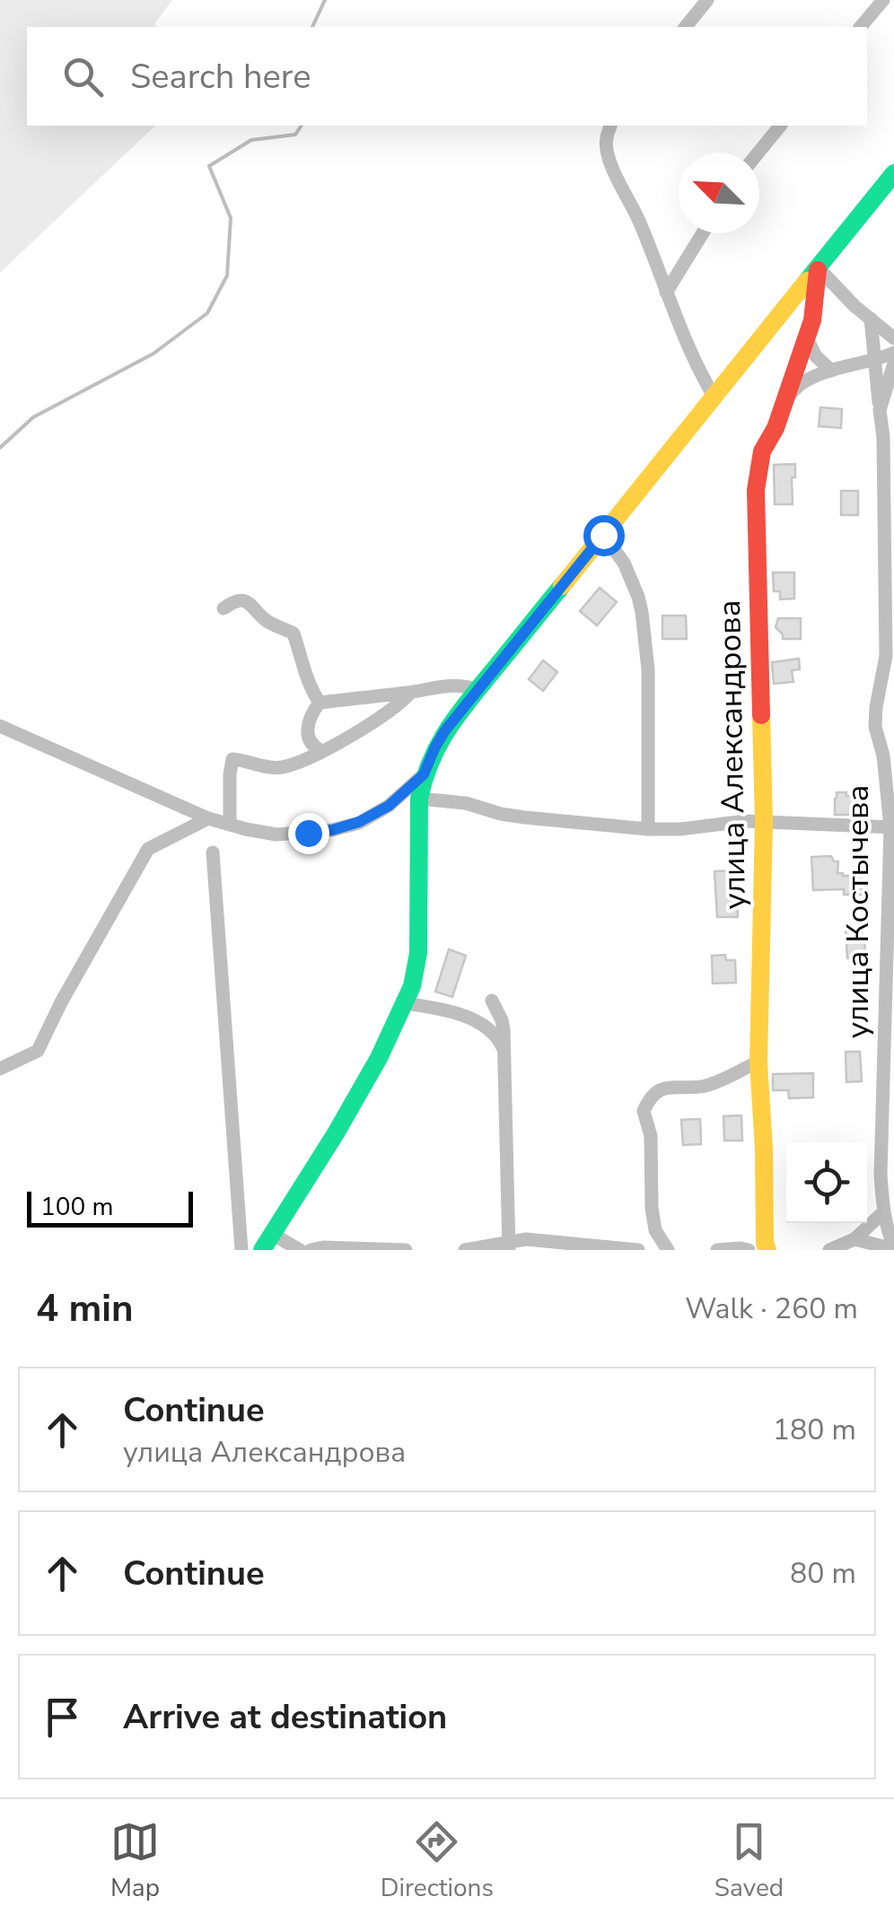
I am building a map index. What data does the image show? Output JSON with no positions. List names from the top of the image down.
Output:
{
  "streets": {
    "street": ["улица Александрова", "улица Костычева"]
  },
  "scale_bar": "100 m",
  "north": "top left",
  "page": {
    "search": "Search here",
    "scale": "100 m",
    "heading": ["4 min", "Walk · 260 m"],
    "list": [
      ["Continue", "улица Александрова", "180 m"],
      ["Continue", "80 m"],
      "Arrive at destination"
    ],
    "nav": ["Map", "Directions", "Saved"]
  }
}
